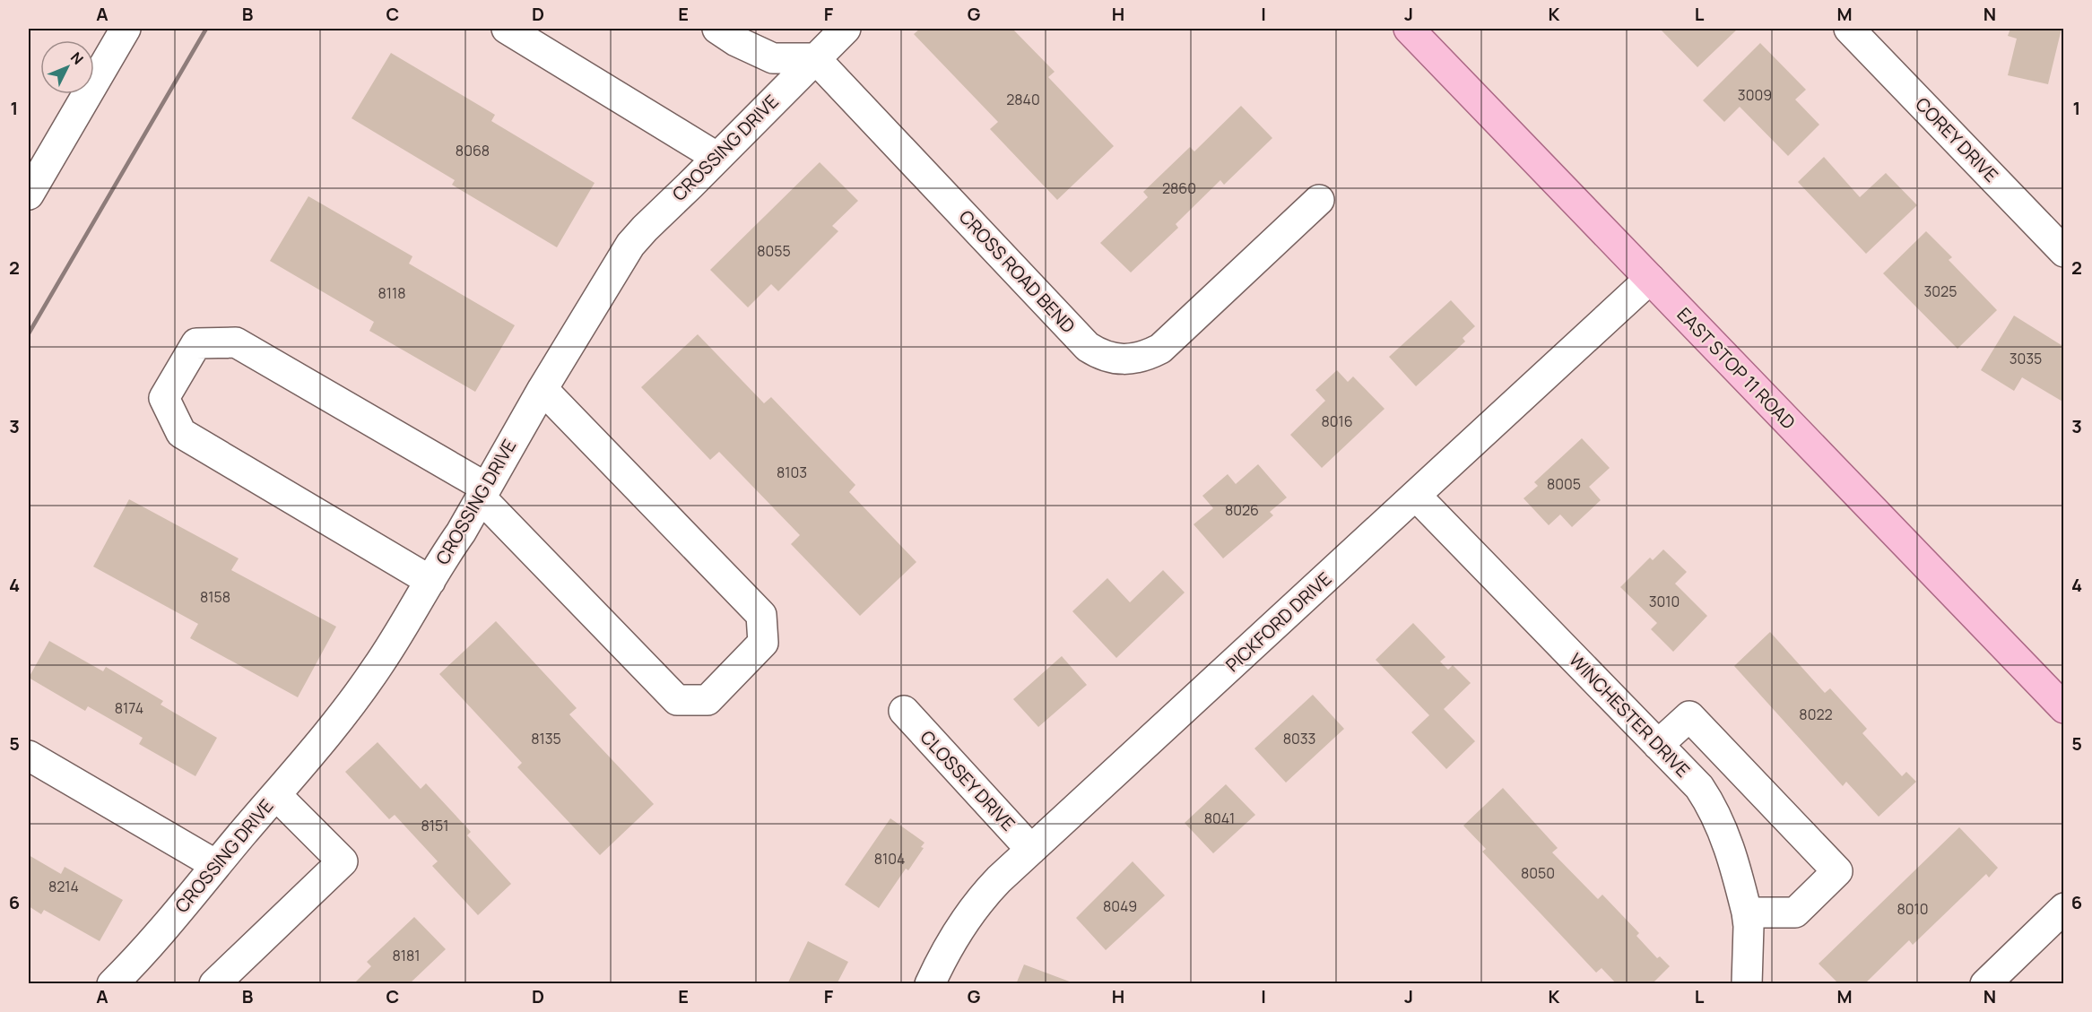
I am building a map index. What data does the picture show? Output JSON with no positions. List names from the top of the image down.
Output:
{
  "streets": {
    "main road": ["EAST STOP 11 ROAD"],
    "street": [
      "COREY DRIVE",
      "CROSSING DRIVE",
      "CROSS ROAD BEND",
      "PICKFORD DRIVE",
      "WINCHESTER DRIVE",
      "CLOSSEY DRIVE"
    ]
  },
  "crossings": [
    ["CROSSING DRIVE", "CROSS ROAD BEND"],
    ["EAST STOP 11 ROAD", "PICKFORD DRIVE"],
    ["PICKFORD DRIVE", "WINCHESTER DRIVE"],
    ["PICKFORD DRIVE", "CLOSSEY DRIVE"]
  ],
  "house_numbers": [
    "3009",
    "2840",
    "8068",
    "2860",
    "8055",
    "3025",
    "8118",
    "3035",
    "8016",
    "8103",
    "8005",
    "8026",
    "8158",
    "3010",
    "8174",
    "8022",
    "8135",
    "8033",
    "8041",
    "8151",
    "8104",
    "8050",
    "8214",
    "8049",
    "8010",
    "8181"
  ],
  "north": "top right",
  "grid": {
    "columns": [
      "A",
      "B",
      "C",
      "D",
      "E",
      "F",
      "G",
      "H",
      "I",
      "J",
      "K",
      "L",
      "M",
      "N"
    ],
    "rows": [
      "1",
      "2",
      "3",
      "4",
      "5",
      "6"
    ]
  }
}
